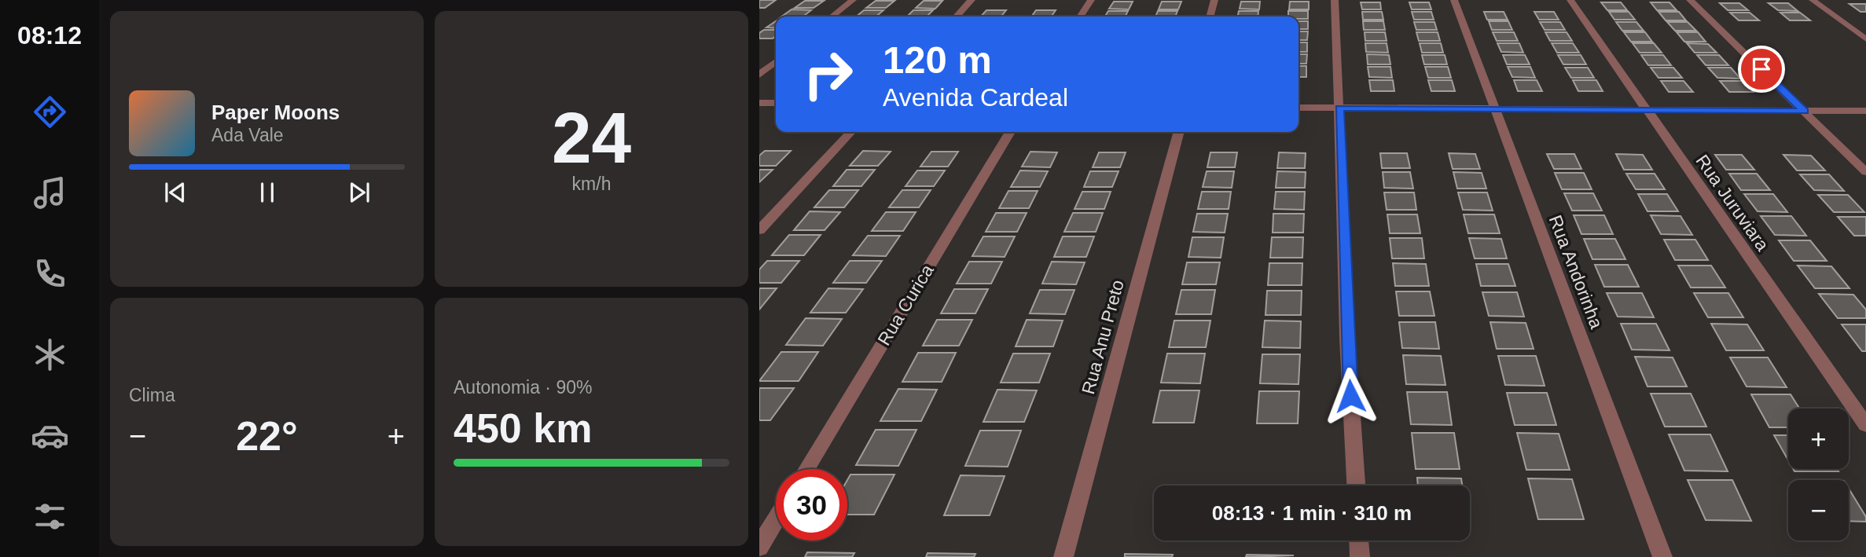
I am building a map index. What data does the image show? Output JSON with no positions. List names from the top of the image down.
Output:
{
  "streets": {
    "street": [
      "Rua Juruviara",
      "Rua Andorinha",
      "Rua Curica",
      "Rua Anu Preto"
    ]
  },
  "page": {
    "tabs": "08:12",
    "tile": [
      ["24", "km/h"],
      "Clima",
      ["Autonomia · 90%", "450 km"]
    ],
    "turn": ["120 m", "Avenida Cardeal"],
    "song": ["Paper Moons", "Ada Vale"],
    "map_buttons": ["+", "−"],
    "heat": ["−", "22°", "+"],
    "limit": "30",
    "trip": "08:13 · 1 min · 310 m"
  }
}
